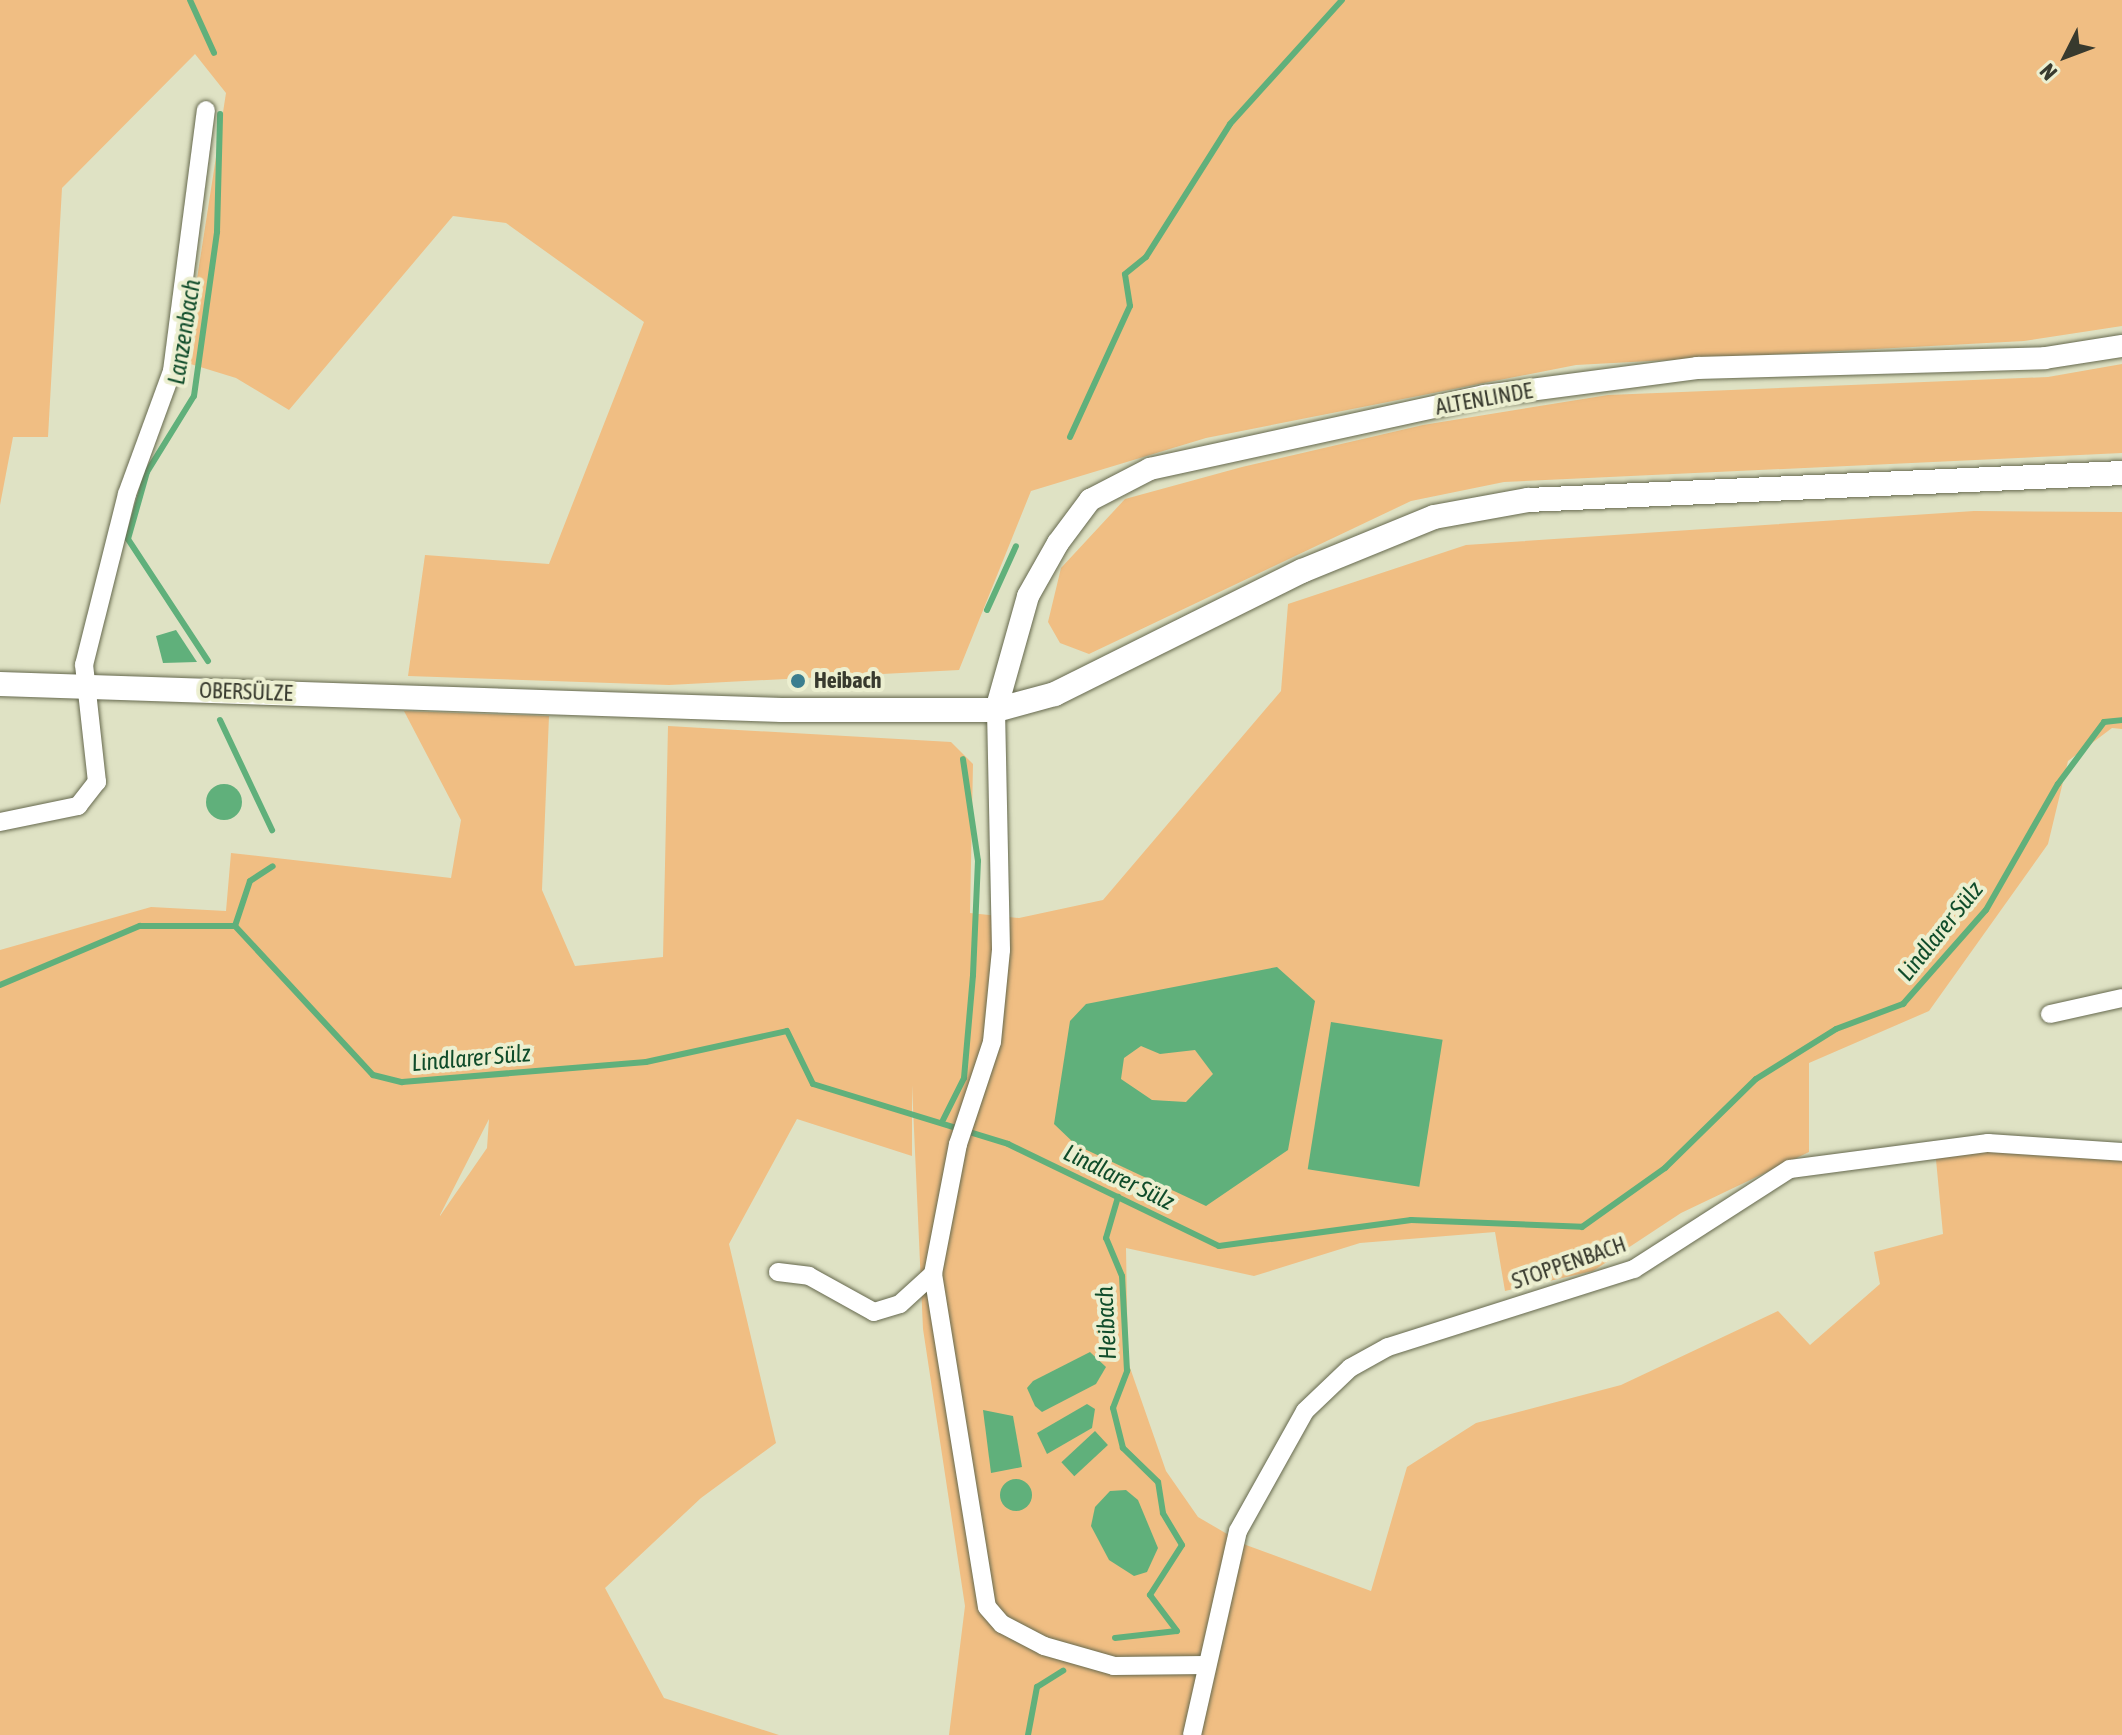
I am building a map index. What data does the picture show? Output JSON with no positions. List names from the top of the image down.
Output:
{
  "streets": {
    "main road": ["OBERSÜLZE"],
    "street": ["ALTENLINDE", "STOPPENBACH"]
  },
  "crossings": [
    ["ALTENLINDE", "OBERSÜLZE"]
  ],
  "water": ["Lanzenbach", "Lindlarer Sülz", "Heibach"],
  "places": ["Heibach"],
  "north": "bottom left"
}
